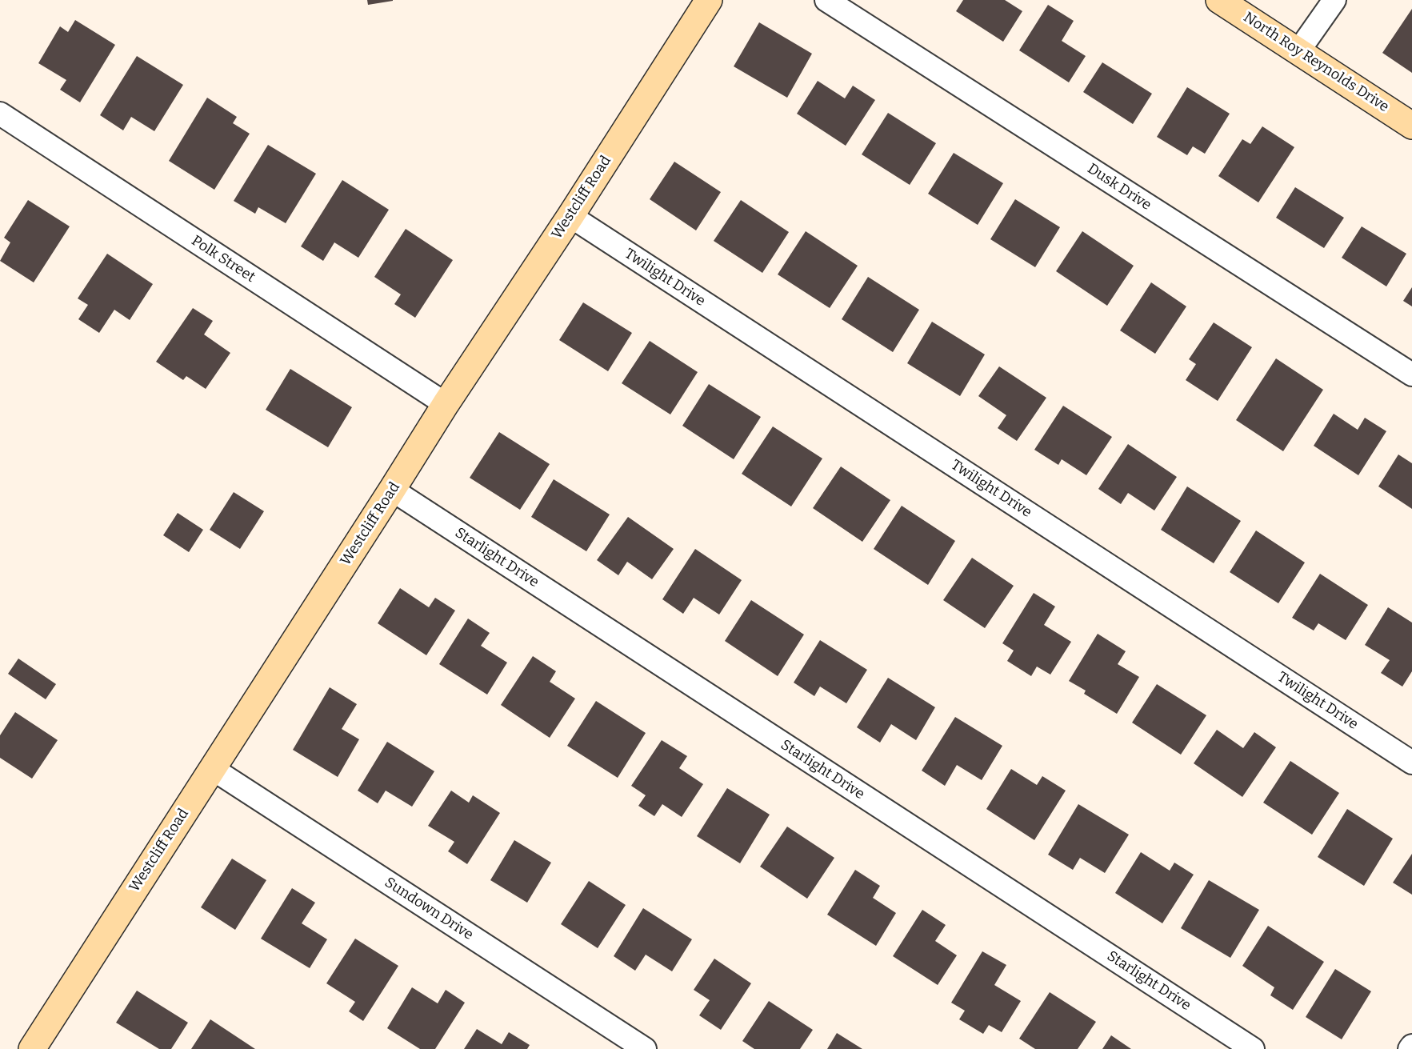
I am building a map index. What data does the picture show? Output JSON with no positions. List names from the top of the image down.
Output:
{
  "streets": {
    "street": [
      "North Roy Reynolds Drive",
      "Dusk Drive",
      "Westcliff Road",
      "Polk Street",
      "Twilight Drive",
      "Starlight Drive",
      "Sundown Drive"
    ]
  },
  "crossings": [
    ["Westcliff Road", "Polk Street"],
    ["Westcliff Road", "Twilight Drive"],
    ["Westcliff Road", "Starlight Drive"],
    ["Westcliff Road", "Sundown Drive"]
  ]
}
